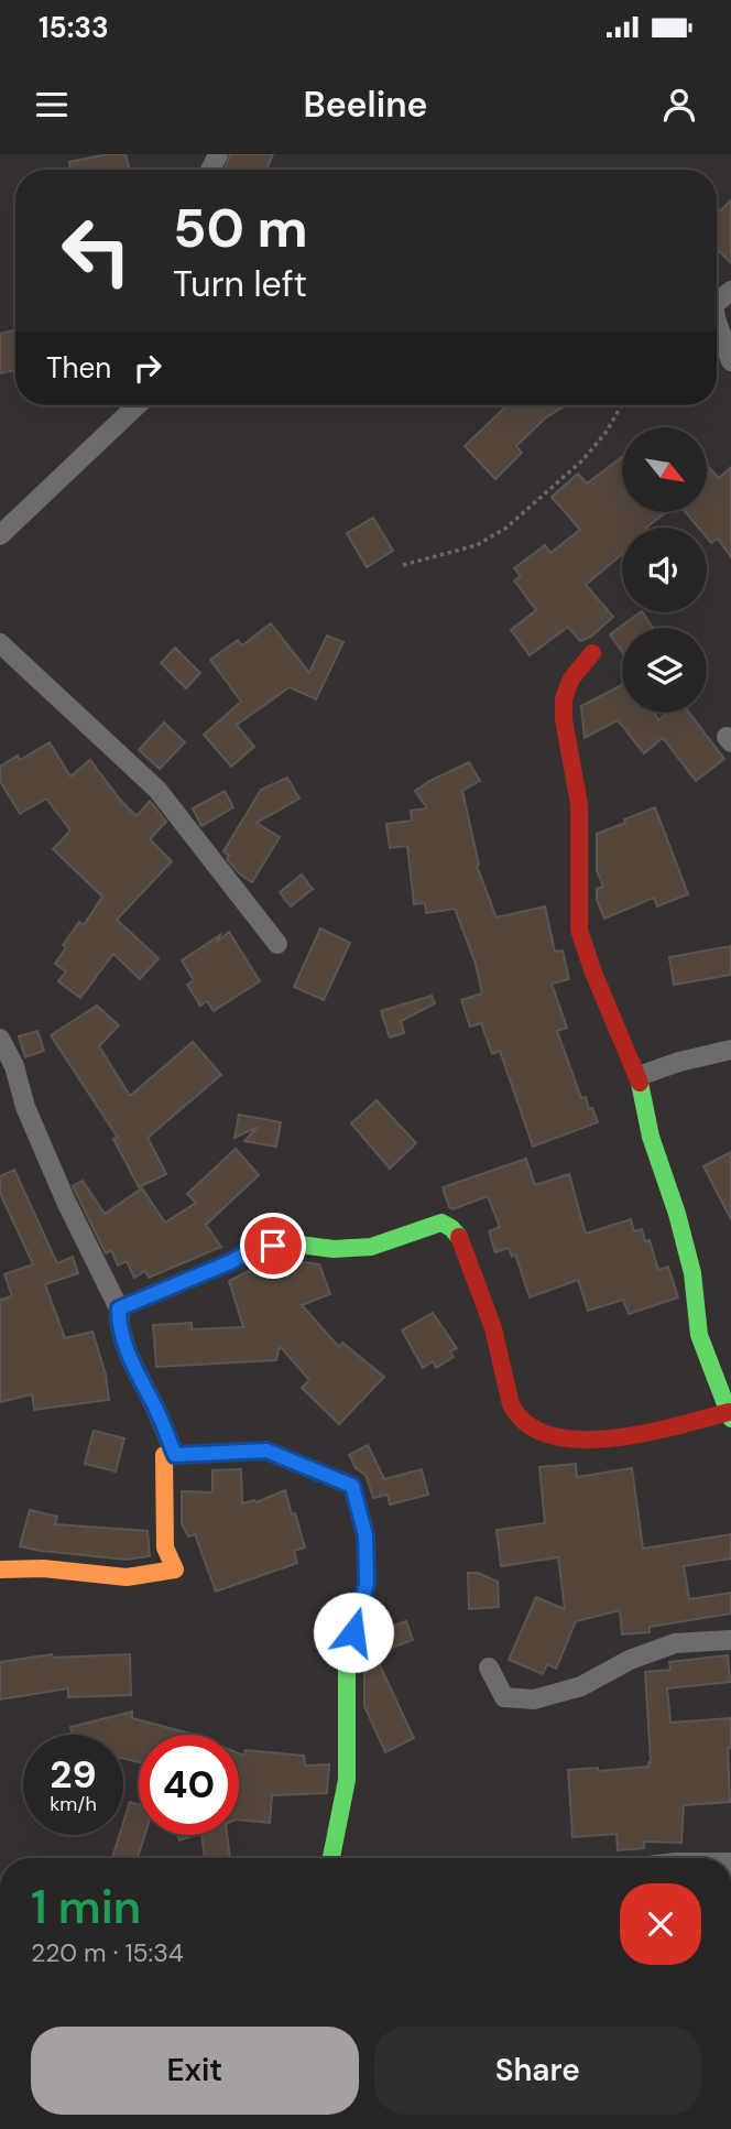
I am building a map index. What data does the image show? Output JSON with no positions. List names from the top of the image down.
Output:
{
  "north": "bottom right",
  "page": {
    "status": "15:33",
    "header": "Beeline",
    "turn": ["50 m", "Turn left"],
    "then": "Then",
    "speed": "29 km/h",
    "limit": "40",
    "heading": ["1 min", "220 m · 15:34"],
    "buttons": ["Exit", "Share"]
  }
}
